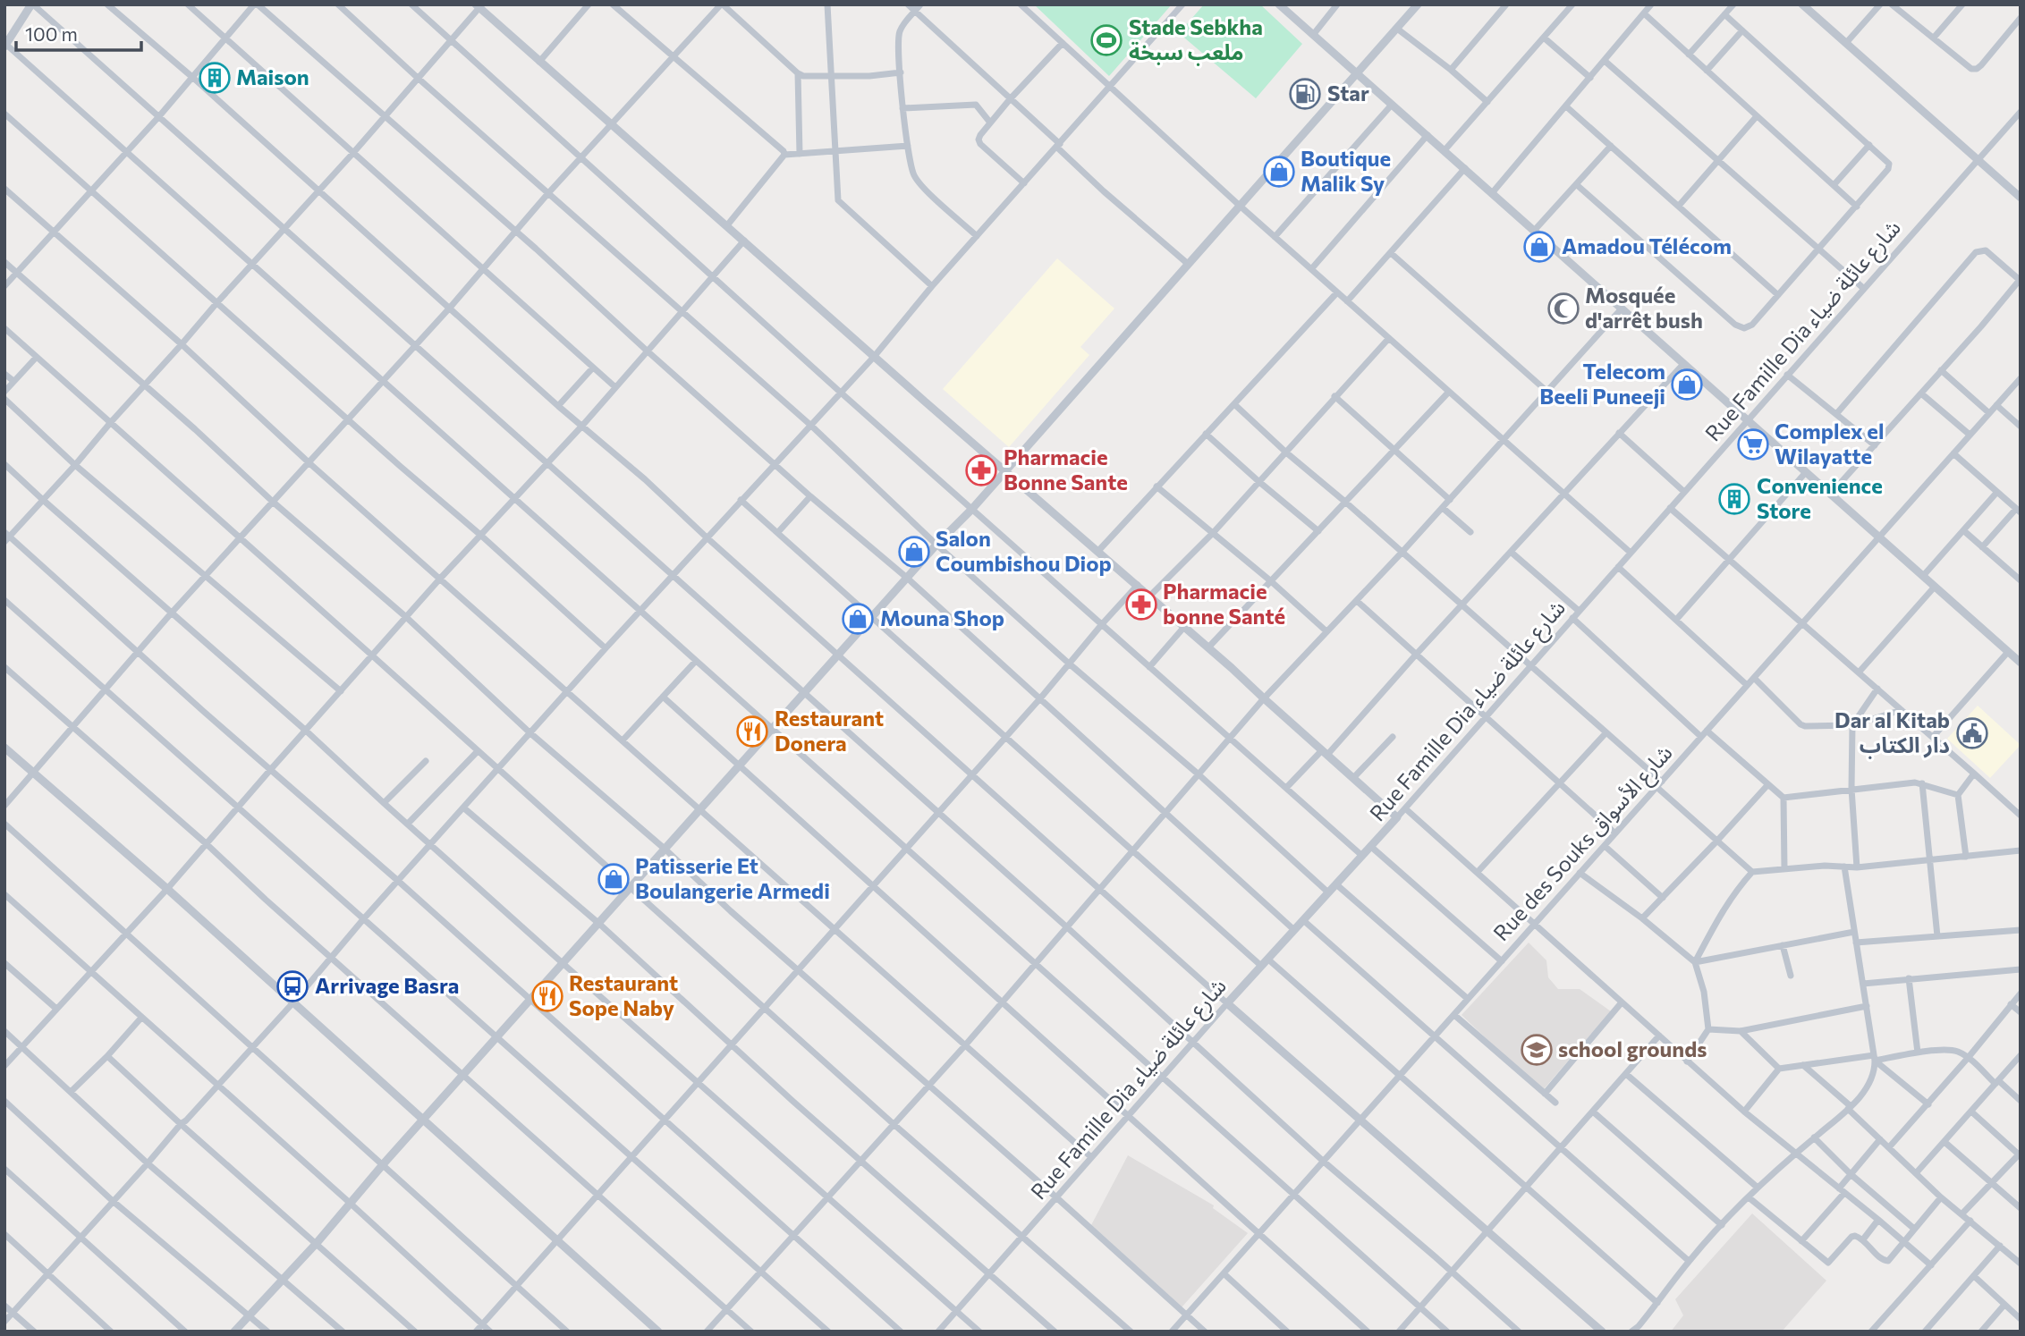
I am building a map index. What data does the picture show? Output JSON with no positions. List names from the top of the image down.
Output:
{
  "streets": {
    "street": ["Rue Famille Dia شارع عائلة ضياء", "Rue des Souks شارع الأسواق"]
  },
  "places": {
    "sports": ["Stade Sebkha ملعب سبخة"],
    "building": ["Maison", "Convenience Store"],
    "fuel station": ["Star"],
    "shop": [
      "Boutique Malik Sy",
      "Amadou Télécom",
      "Telecom Beeli Puneeji",
      "Salon Coumbishou Diop",
      "Mouna Shop",
      "Patisserie Et Boulangerie Armedi"
    ],
    "mosque": ["Mosquée d'arrêt bush"],
    "supermarket": ["Complex el Wilayatte"],
    "pharmacy": ["Pharmacie Bonne Sante", "Pharmacie bonne Santé"],
    "restaurant": ["Restaurant Donera", "Restaurant Sope Naby"],
    "public building": ["Dar al Kitab دار الكتاب"],
    "bus stop": ["Arrivage Basra"],
    "school or university": ["school grounds"]
  },
  "scale_bar": "100 m"
}
